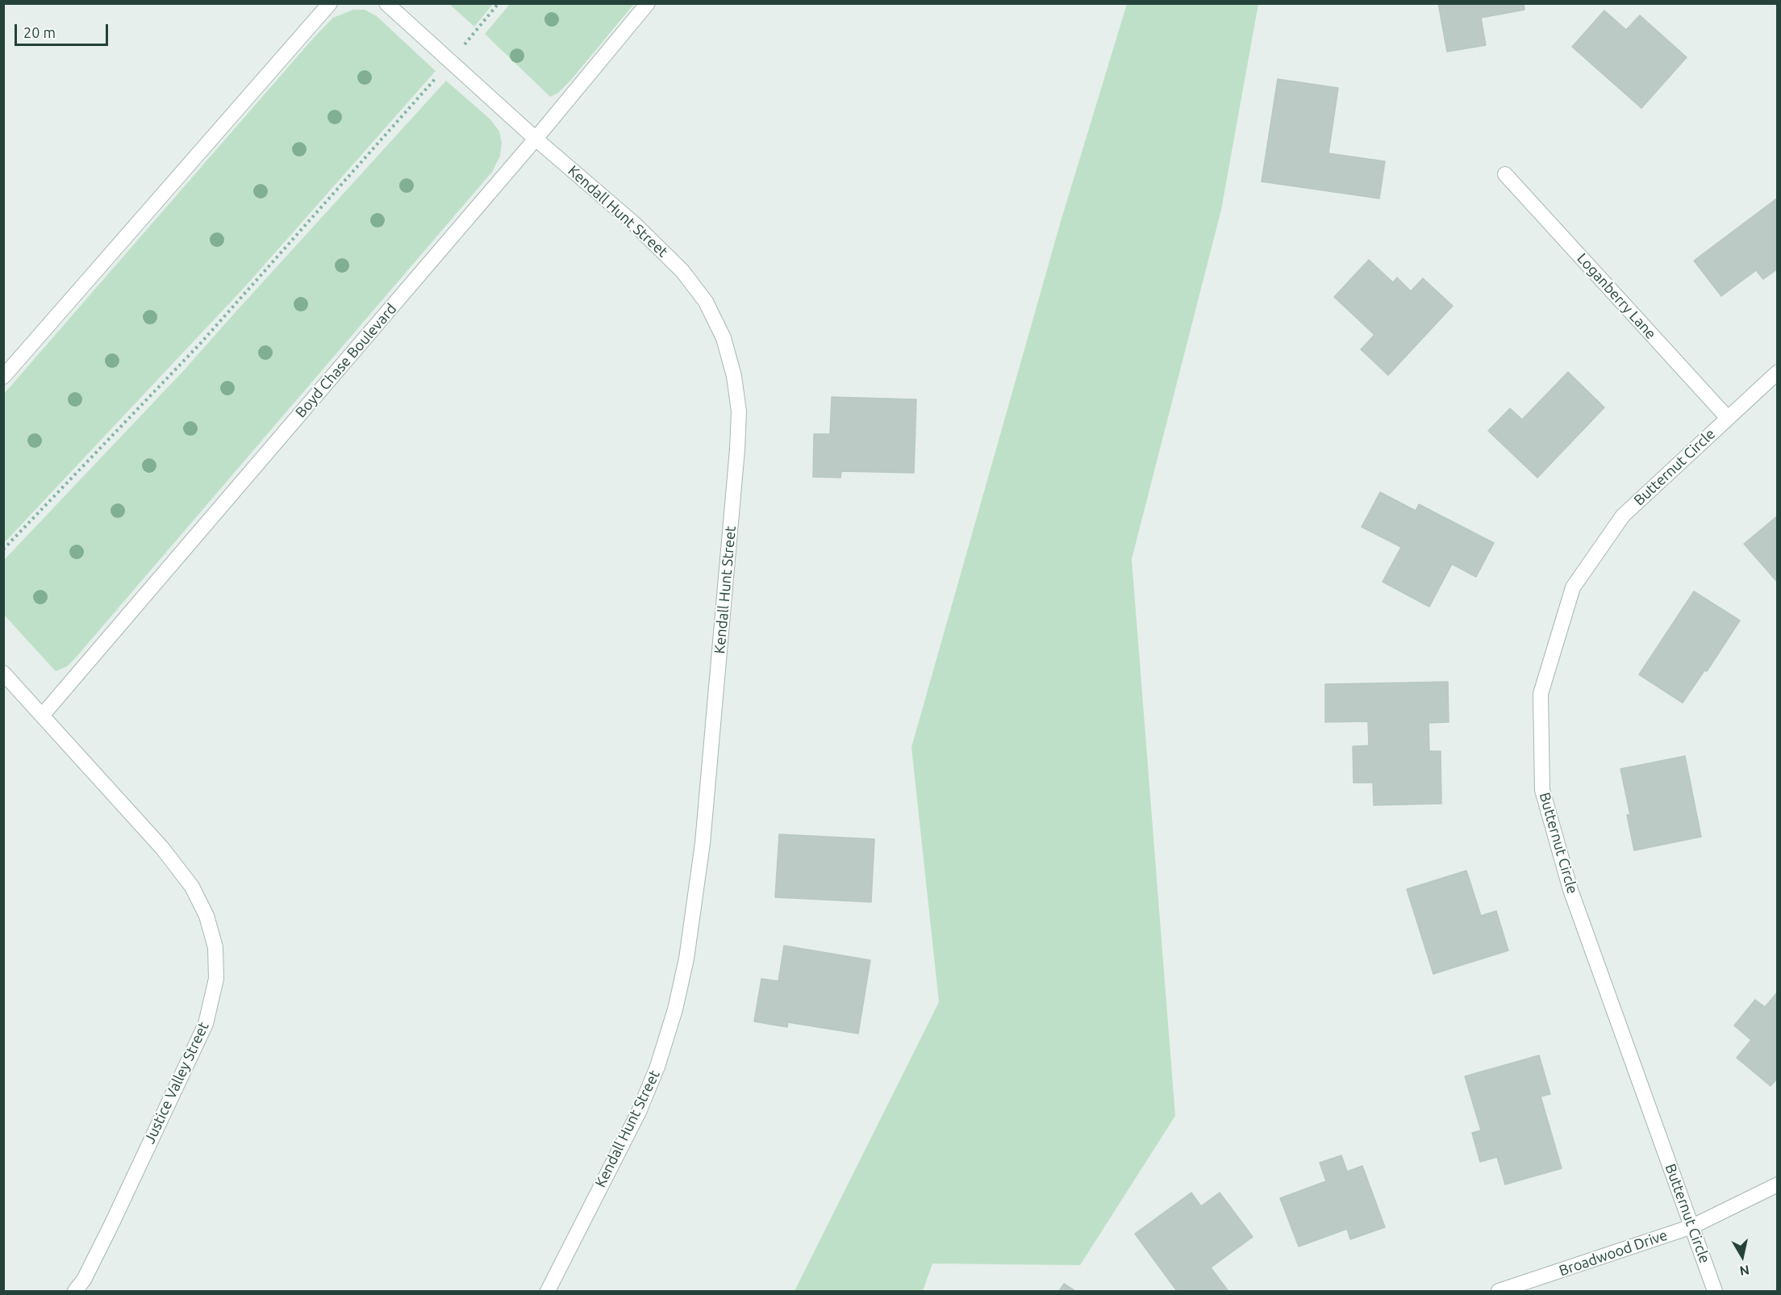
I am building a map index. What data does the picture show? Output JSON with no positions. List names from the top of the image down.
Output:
{
  "streets": {
    "street": [
      "Kendall Hunt Street",
      "Loganberry Lane",
      "Boyd Chase Boulevard",
      "Butternut Circle",
      "Justice Valley Street",
      "Broadwood Drive"
    ]
  },
  "crossings": [
    ["Kendall Hunt Street", "Boyd Chase Boulevard"],
    ["Loganberry Lane", "Butternut Circle"],
    ["Boyd Chase Boulevard", "Justice Valley Street"],
    ["Butternut Circle", "Broadwood Drive"]
  ],
  "scale_bar": "20 m",
  "north": "bottom"
}
